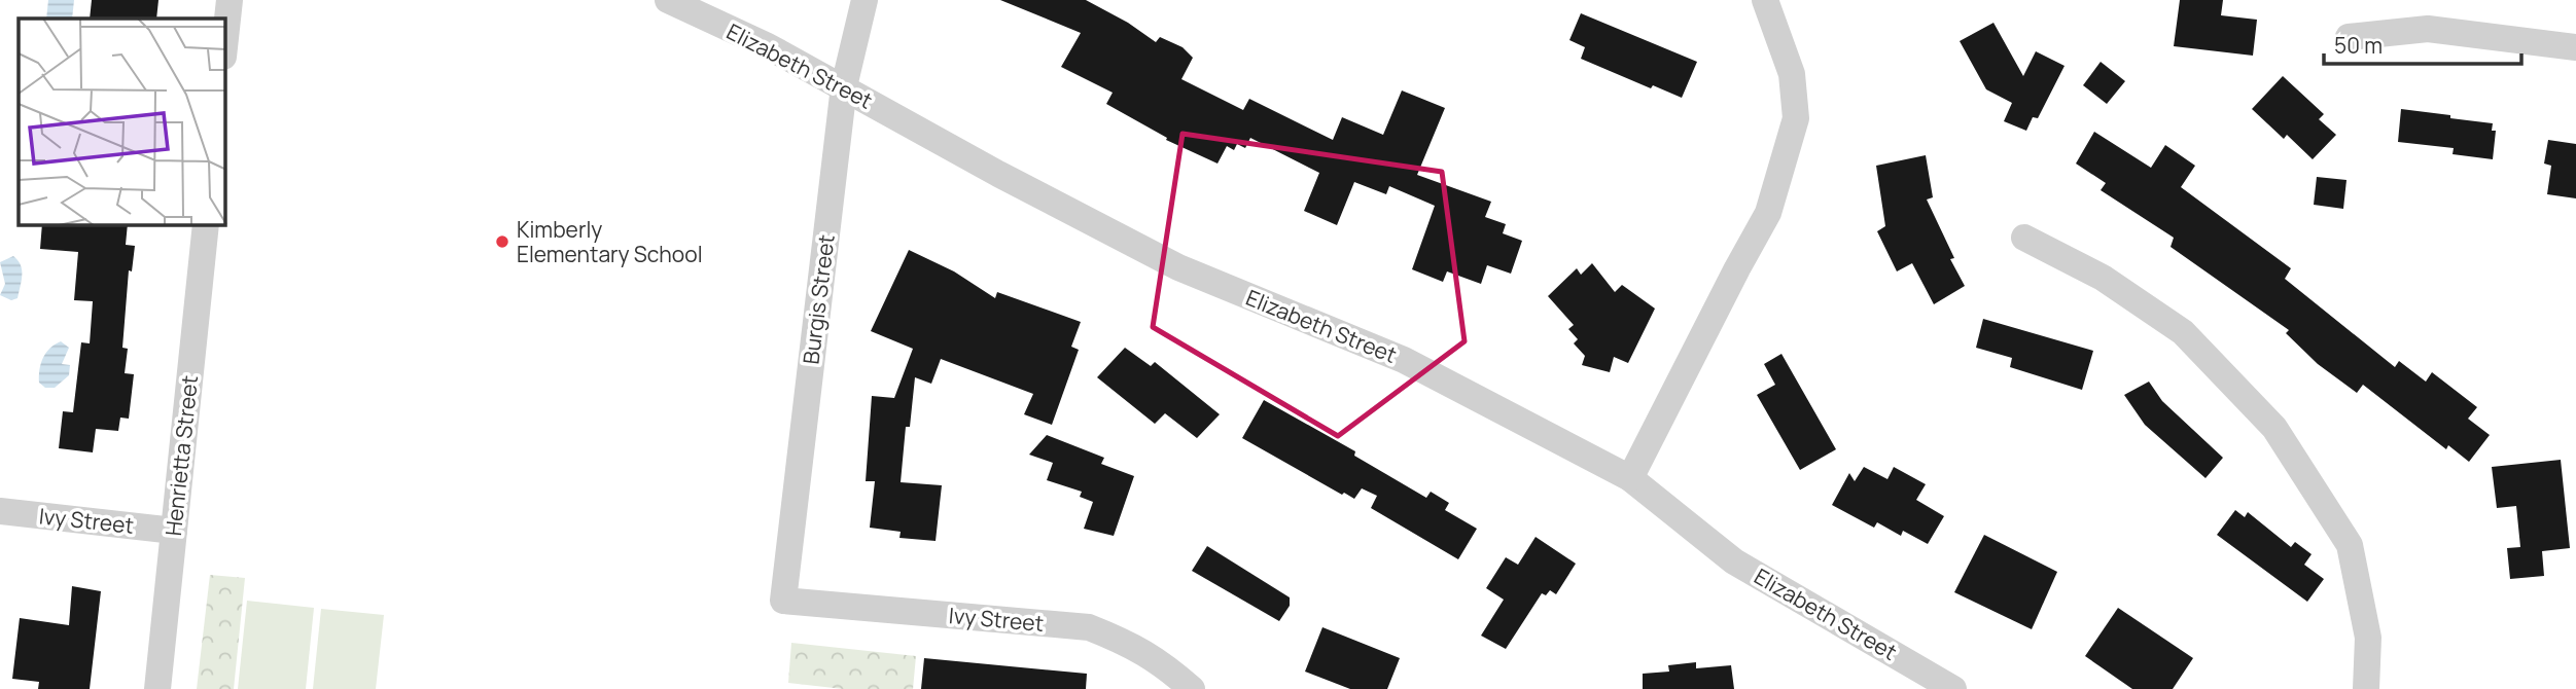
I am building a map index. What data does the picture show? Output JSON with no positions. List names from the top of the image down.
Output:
{
  "streets": {
    "street": [
      "Elizabeth Street",
      "Burgis Street",
      "Henrietta Street",
      "Ivy Street"
    ]
  },
  "crossings": [
    ["Elizabeth Street", "Burgis Street"],
    ["Burgis Street", "Ivy Street"],
    ["Henrietta Street", "Ivy Street"]
  ],
  "places": ["Kimberly Elementary School"],
  "scale_bar": "50 m"
}
